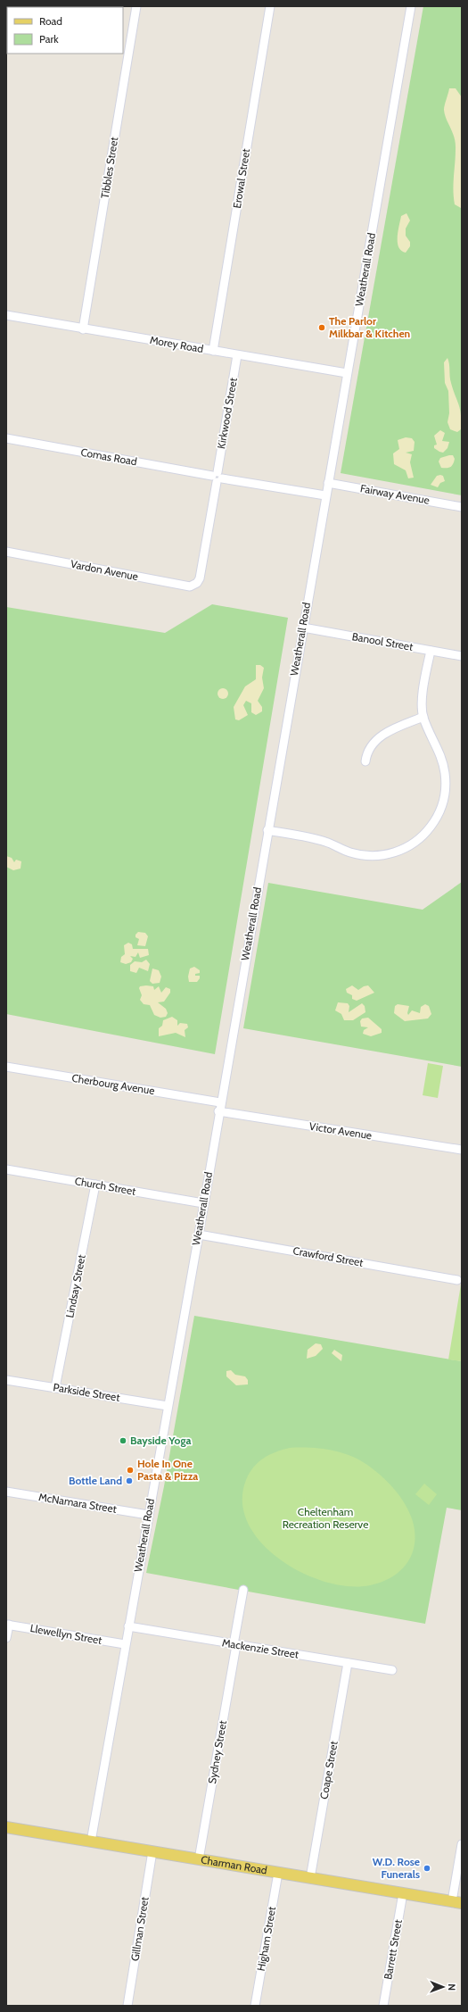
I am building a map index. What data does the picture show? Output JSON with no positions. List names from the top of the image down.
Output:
{
  "streets": {
    "main road": ["Charman Road"],
    "street": [
      "Tibbles Street",
      "Erowal Street",
      "Weatherall Road",
      "Morey Road",
      "Kirkwood Street",
      "Comas Road",
      "Fairway Avenue",
      "Vardon Avenue",
      "Banool Street",
      "Cherbourg Avenue",
      "Victor Avenue",
      "Church Street",
      "Crawford Street",
      "Lindsay Street",
      "Parkside Street",
      "McNamara Street",
      "Llewellyn Street",
      "Mackenzie Street",
      "Sydney Street",
      "Coape Street",
      "Gillman Street",
      "Higham Street",
      "Barrett Street"
    ]
  },
  "crossings": [
    ["Tibbles Street", "Morey Road"],
    ["Erowal Street", "Morey Road"],
    ["Weatherall Road", "Morey Road"],
    ["Weatherall Road", "Comas Road"],
    ["Weatherall Road", "Fairway Avenue"],
    ["Weatherall Road", "Banool Street"],
    ["Weatherall Road", "Cherbourg Avenue"],
    ["Weatherall Road", "Victor Avenue"],
    ["Weatherall Road", "Church Street"],
    ["Weatherall Road", "Crawford Street"],
    ["Weatherall Road", "Parkside Street"],
    ["Weatherall Road", "McNamara Street"],
    ["Weatherall Road", "Llewellyn Street"],
    ["Weatherall Road", "Mackenzie Street"],
    ["Weatherall Road", "Charman Road"],
    ["Morey Road", "Kirkwood Street"],
    ["Kirkwood Street", "Comas Road"],
    ["Kirkwood Street", "Vardon Avenue"],
    ["Church Street", "Lindsay Street"],
    ["Lindsay Street", "Parkside Street"],
    ["Mackenzie Street", "Sydney Street"],
    ["Mackenzie Street", "Coape Street"],
    ["Sydney Street", "Charman Road"],
    ["Coape Street", "Charman Road"],
    ["Charman Road", "Gillman Street"],
    ["Charman Road", "Higham Street"],
    ["Charman Road", "Barrett Street"]
  ],
  "parks": ["Cheltenham Recreation Reserve"],
  "places": [
    "The Parlor Milkbar & Kitchen",
    "Bayside Yoga",
    "Hole In One Pasta & Pizza",
    "Bottle Land",
    "W.D. Rose Funerals"
  ],
  "legend": ["Road", "Park"],
  "north": "right"
}
